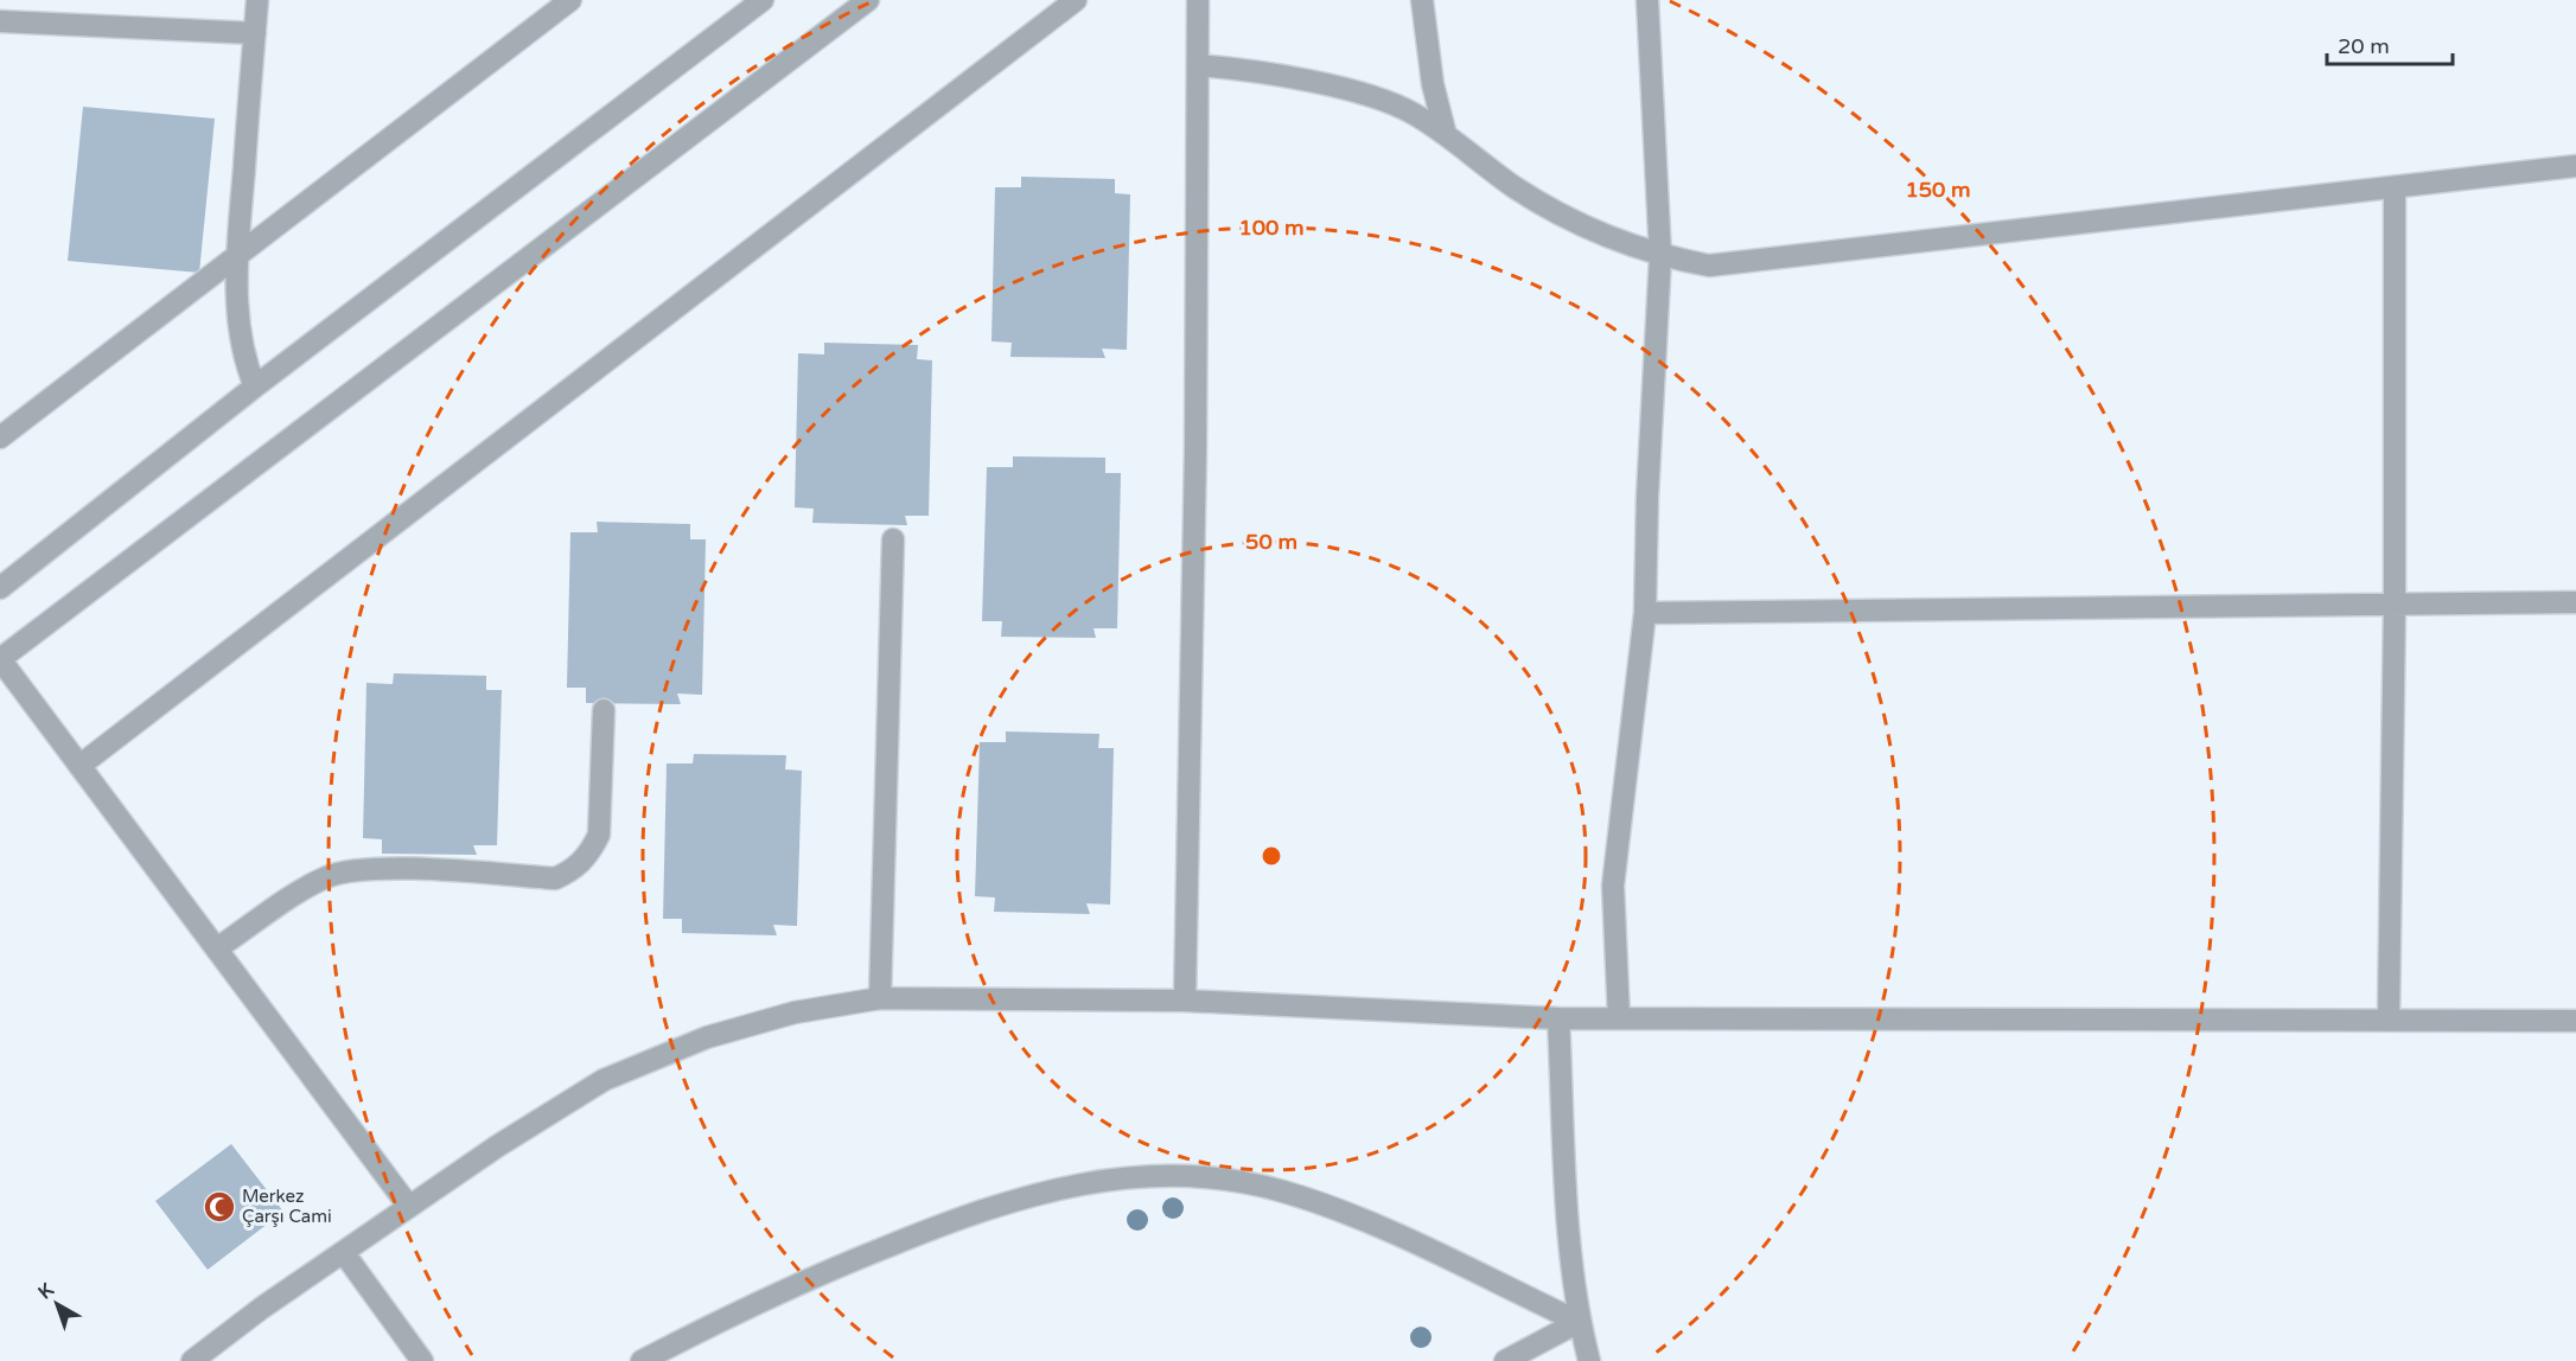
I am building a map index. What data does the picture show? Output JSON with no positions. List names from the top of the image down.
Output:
{
  "places": {
    "mosque": ["Merkez Çarşı Cami"]
  },
  "scale_bar": "20 m",
  "north": "top left",
  "rings": ["150 m", "100 m", "50 m"]
}
